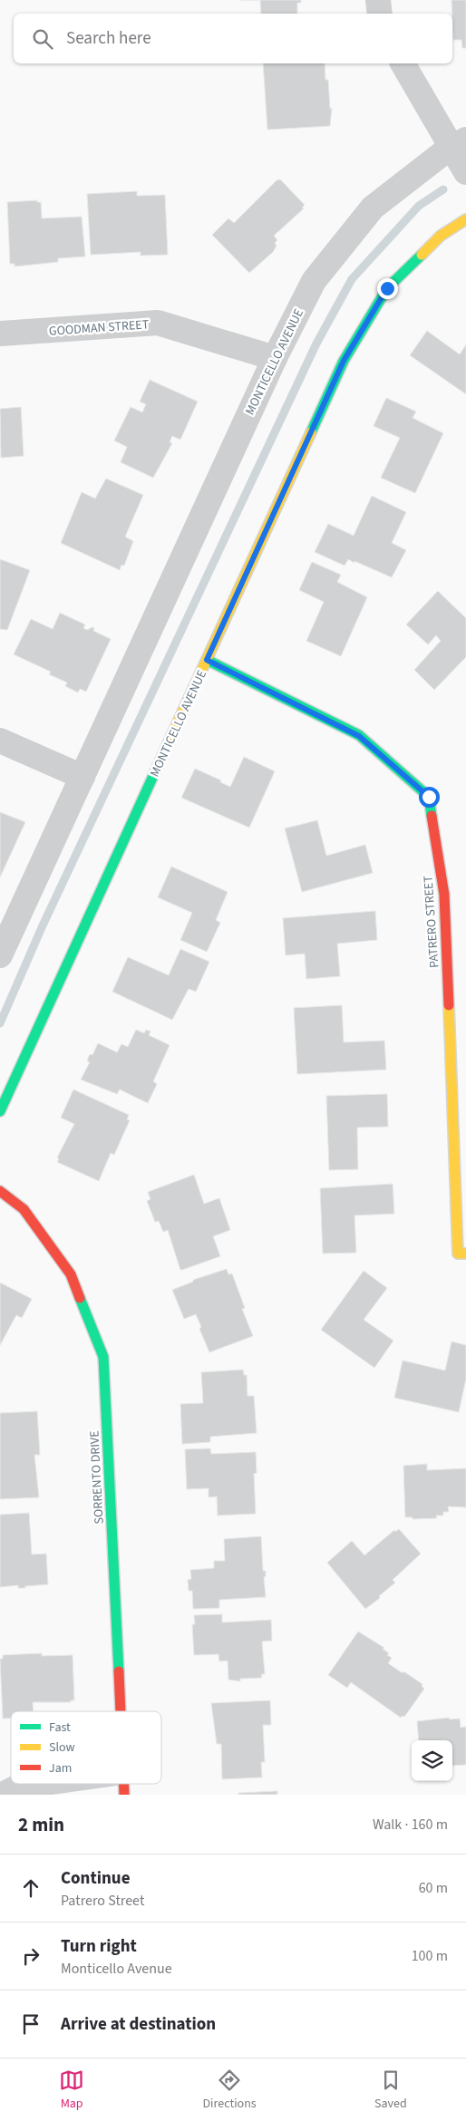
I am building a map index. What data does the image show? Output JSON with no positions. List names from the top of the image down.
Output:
{
  "streets": {
    "street": [
      "GOODMAN STREET",
      "MONTICELLO AVENUE",
      "PATRERO STREET",
      "SORRENTO DRIVE"
    ]
  },
  "crossings": [
    ["GOODMAN STREET", "MONTICELLO AVENUE"],
    ["MONTICELLO AVENUE", "PATRERO STREET"]
  ],
  "legend": ["Fast", "Slow", "Jam"],
  "page": {
    "search": "Search here",
    "heading": ["2 min", "Walk · 160 m"],
    "list": [
      ["Continue", "Patrero Street", "60 m"],
      ["Turn right", "Monticello Avenue", "100 m"],
      "Arrive at destination"
    ],
    "nav": ["Map", "Directions", "Saved"]
  }
}
